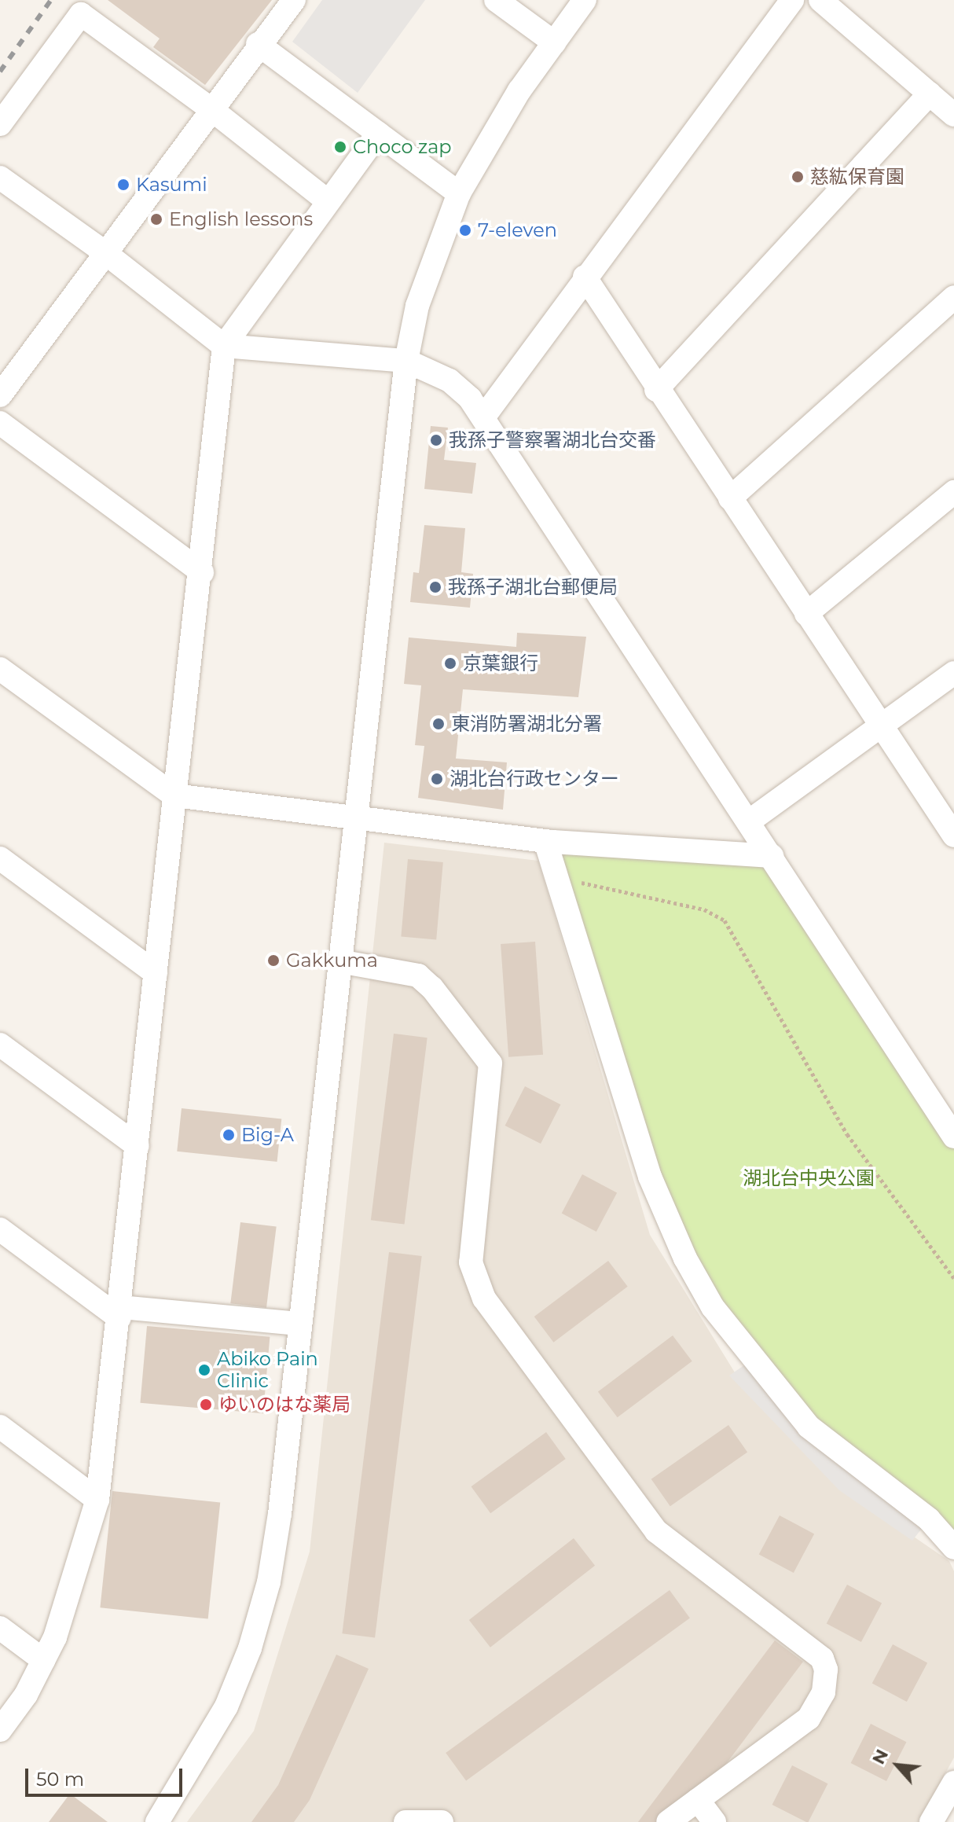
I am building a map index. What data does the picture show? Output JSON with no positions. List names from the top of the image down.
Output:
{
  "parks": ["湖北台中央公園"],
  "places": [
    "Choco zap",
    "慈紘保育園",
    "Kasumi",
    "English lessons",
    "7-eleven",
    "我孫子警察署湖北台交番",
    "我孫子湖北台郵便局",
    "京葉銀行",
    "東消防署湖北分署",
    "湖北台行政センター",
    "Gakkuma",
    "Big-A",
    "Abiko Pain Clinic",
    "ゆいのはな薬局"
  ],
  "scale_bar": "50 m",
  "north": "top left"
}
